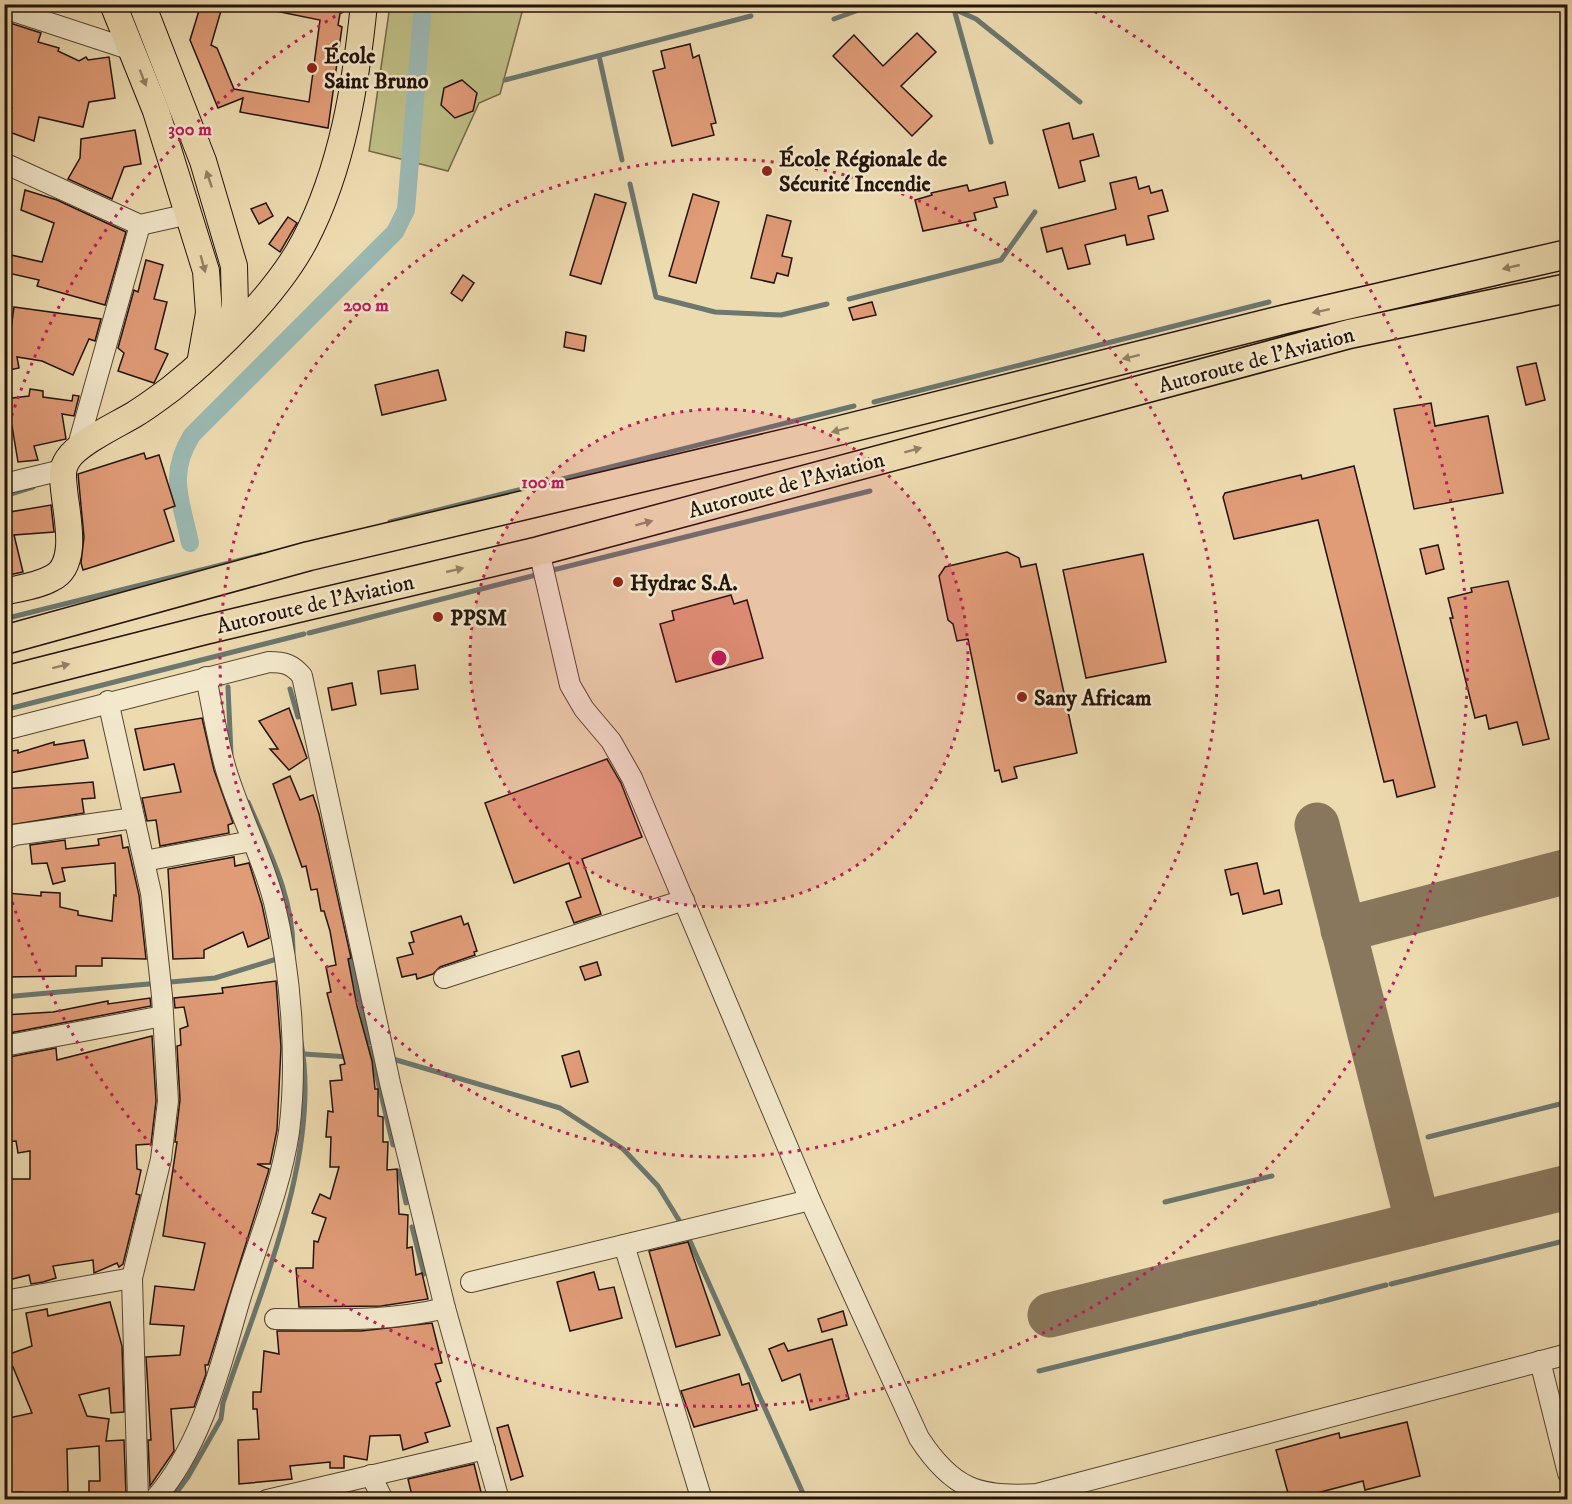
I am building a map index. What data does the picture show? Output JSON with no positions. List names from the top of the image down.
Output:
{
  "streets": {
    "highway": ["Autoroute de l'Aviation"]
  },
  "places": [
    "École Saint Bruno",
    "École Régionale de Sécurité Incendie",
    "Hydrac S.A.",
    "PPSM",
    "Sany Africam"
  ],
  "rings": ["300 m", "200 m", "100 m"]
}
